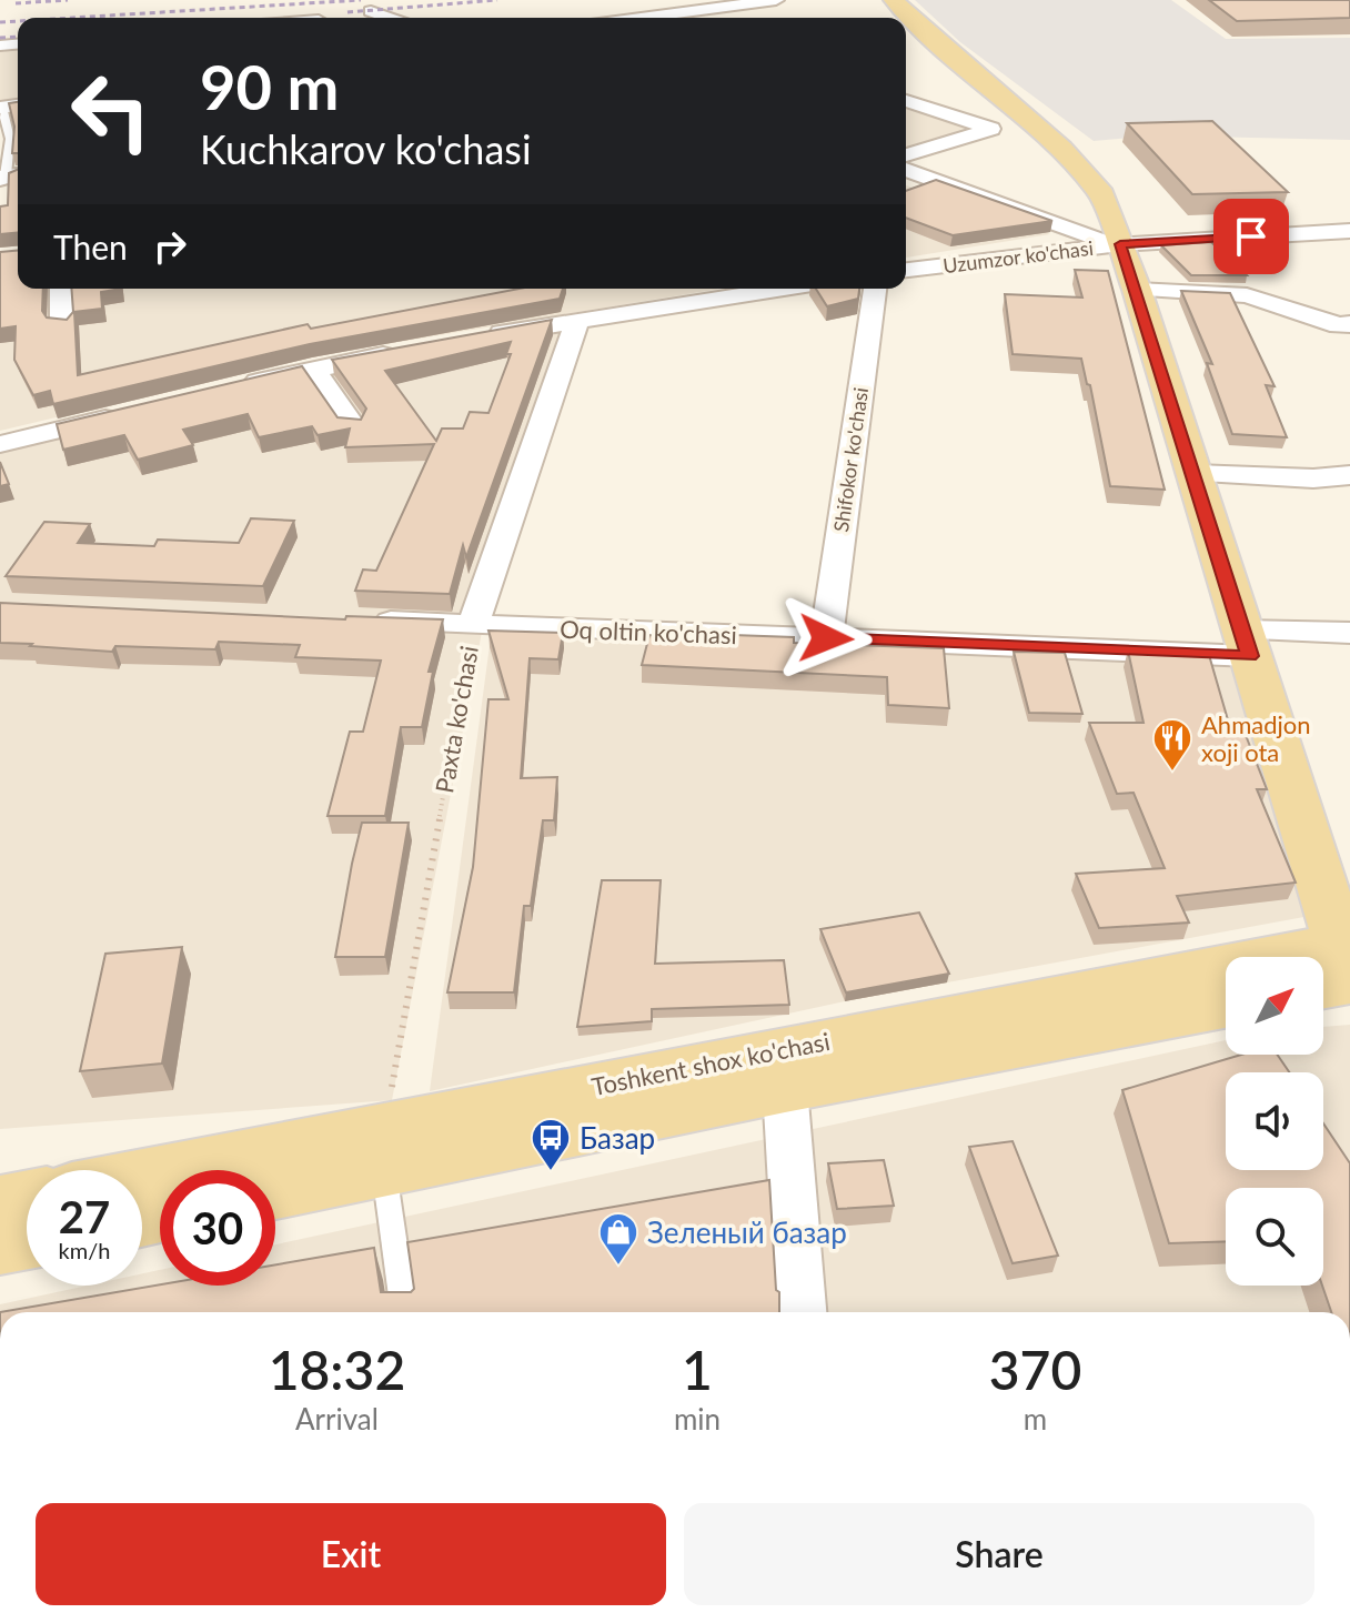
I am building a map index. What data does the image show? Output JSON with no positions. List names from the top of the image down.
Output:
{
  "streets": {
    "main road": ["Toshkent shox ko'chasi"],
    "street": [
      "Uzumzor ko'chasi",
      "Shifokor ko'chasi",
      "Oq oltin ko'chasi",
      "Paxta ko'chasi"
    ]
  },
  "crossings": [
    ["Shifokor ko'chasi", "Oq oltin ko'chasi"],
    ["Oq oltin ko'chasi", "Paxta ko'chasi"],
    ["Paxta ko'chasi", "Toshkent shox ko'chasi"]
  ],
  "places": {
    "restaurant": ["Ahmadjon xoji ota"],
    "bus stop": ["Базар"],
    "shop": ["Зеленый базар"]
  },
  "north": "top right",
  "page": {
    "turn": ["90 m", "Kuchkarov ko'chasi"],
    "then": "Then",
    "speed": "27 km/h",
    "limit": "30",
    "eta": [
      "18:32",
      "Arrival",
      "1",
      "min",
      "370",
      "m"
    ],
    "buttons": ["Exit", "Share"]
  }
}
